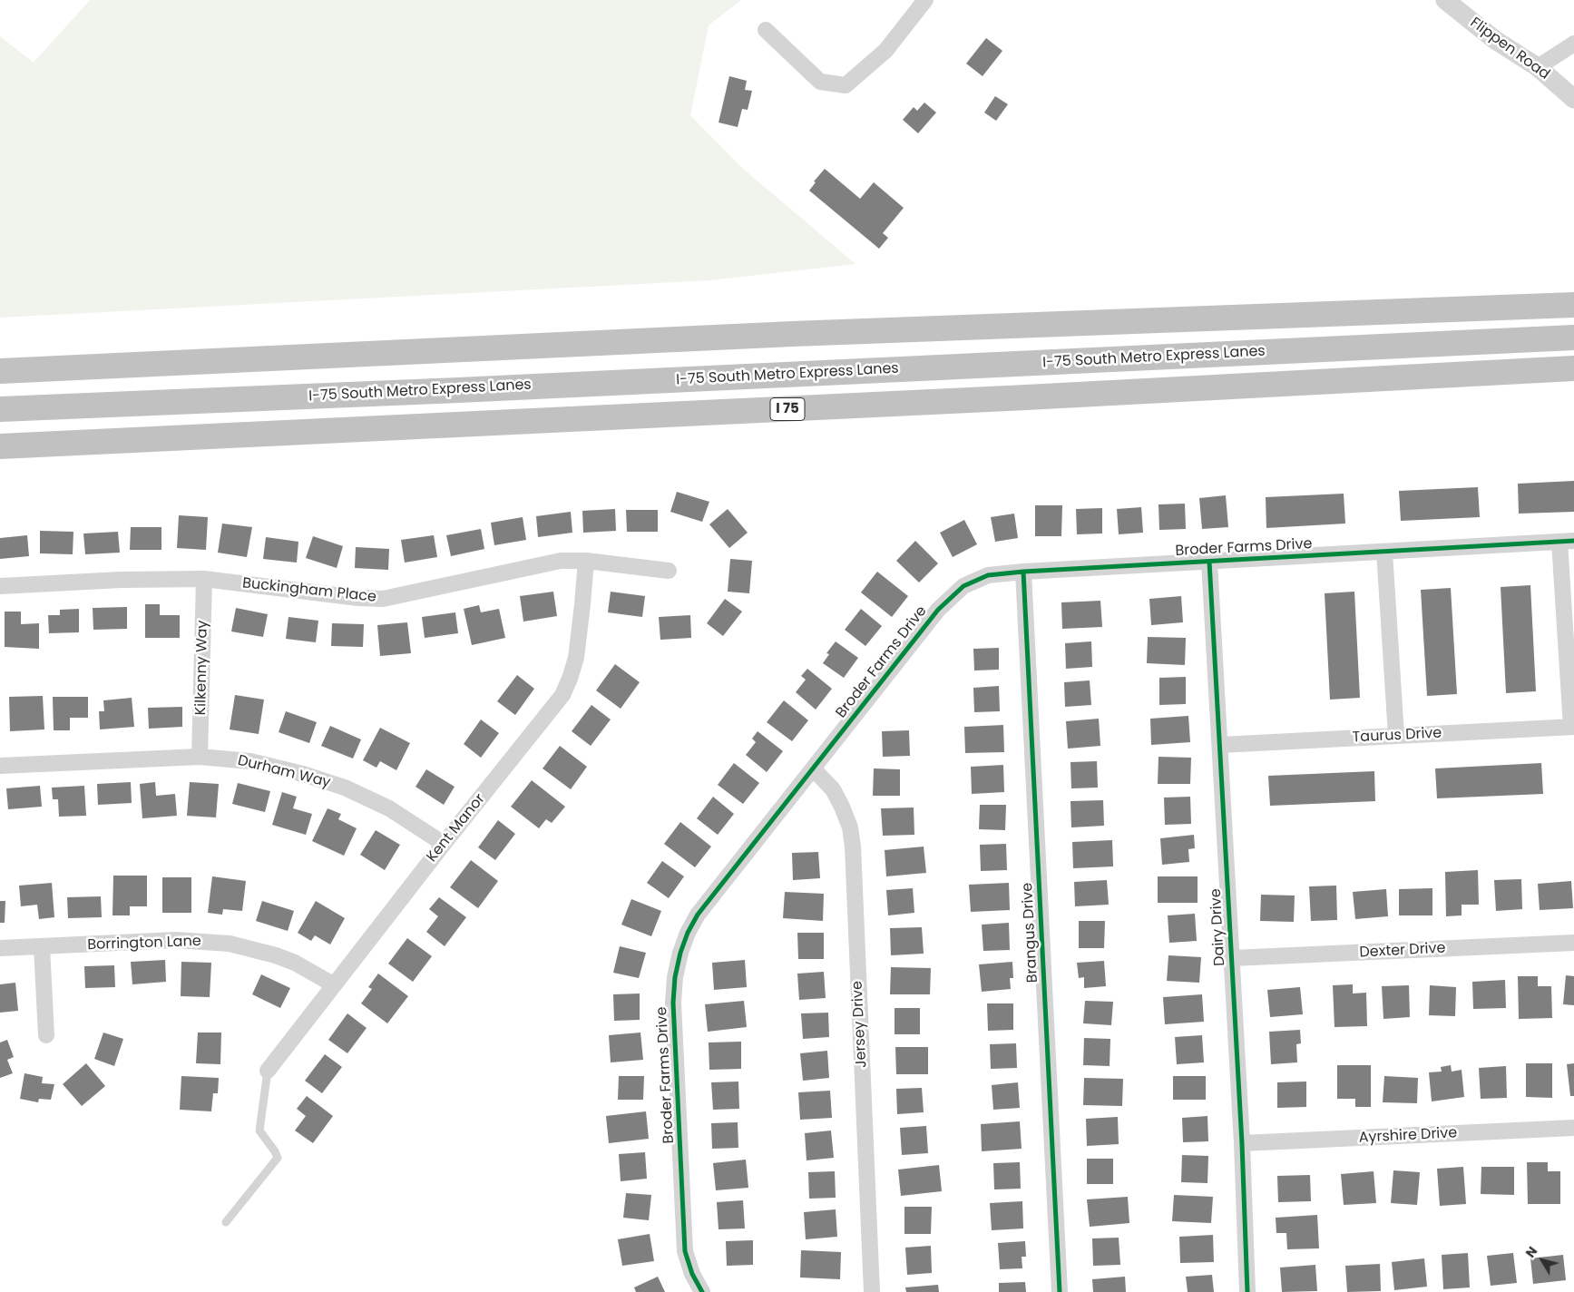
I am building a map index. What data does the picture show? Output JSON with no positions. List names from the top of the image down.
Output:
{
  "streets": {
    "highway": ["I-75 South Metro Express Lanes", "I 75"],
    "street": [
      "Flippen Road",
      "Broder Farms Drive",
      "Buckingham Place",
      "Kilkenny Way",
      "Taurus Drive",
      "Durham Way",
      "Kent Manor",
      "Dairy Drive",
      "Brangus Drive",
      "Borrington Lane",
      "Dexter Drive",
      "Jersey Drive",
      "Ayrshire Drive"
    ]
  },
  "crossings": [
    ["Broder Farms Drive", "Dairy Drive"],
    ["Broder Farms Drive", "Brangus Drive"],
    ["Broder Farms Drive", "Jersey Drive"],
    ["Buckingham Place", "Kilkenny Way"],
    ["Buckingham Place", "Kent Manor"],
    ["Kilkenny Way", "Durham Way"],
    ["Taurus Drive", "Dairy Drive"],
    ["Durham Way", "Kent Manor"],
    ["Kent Manor", "Borrington Lane"],
    ["Dairy Drive", "Dexter Drive"],
    ["Dairy Drive", "Ayrshire Drive"]
  ],
  "north": "top left"
}
